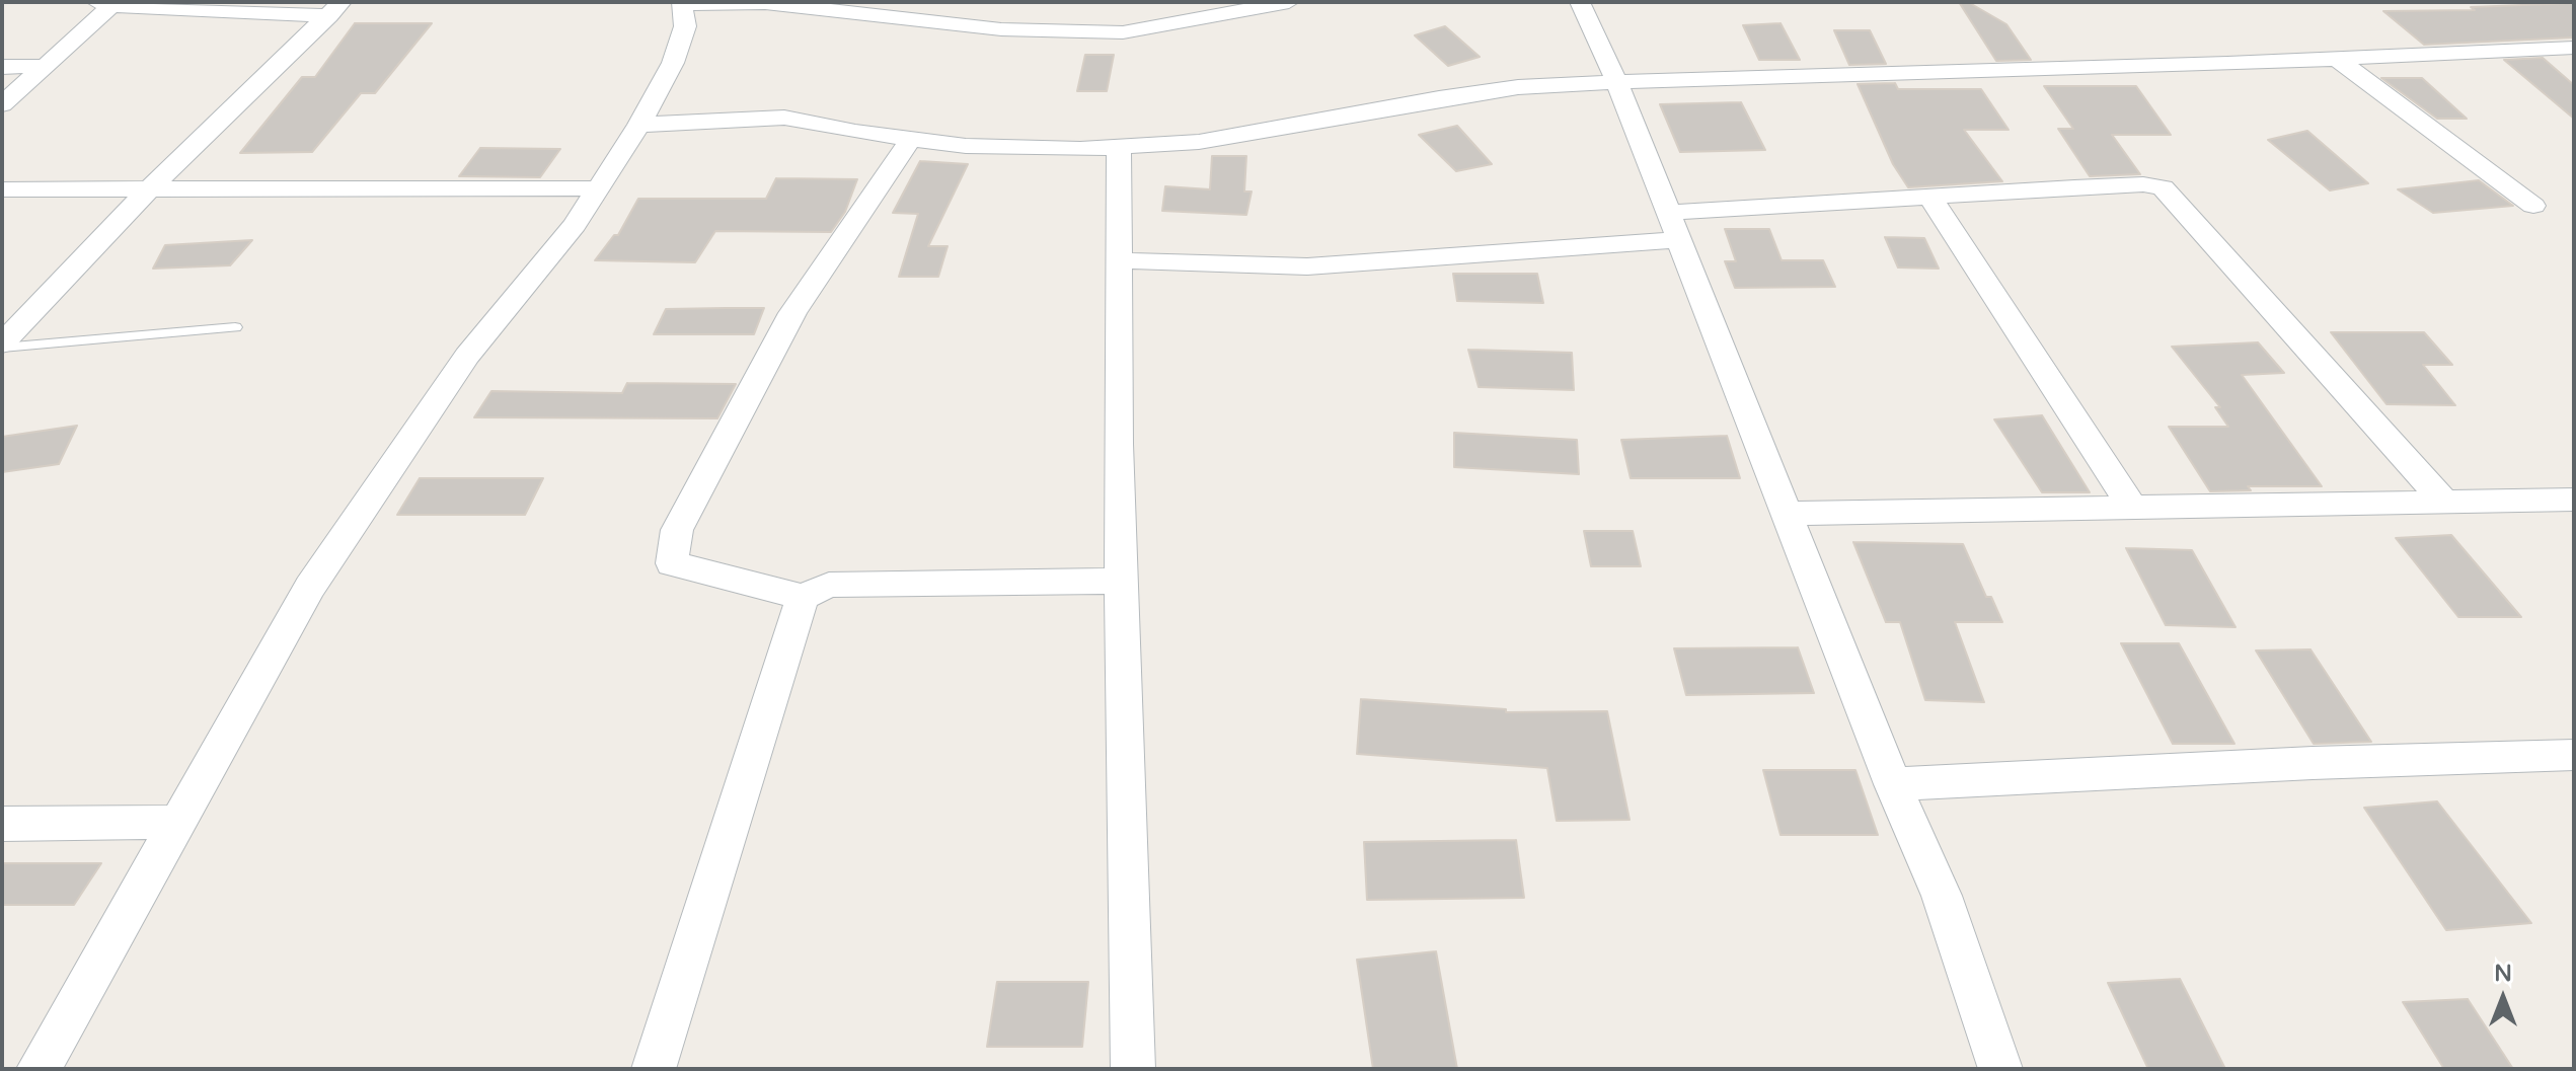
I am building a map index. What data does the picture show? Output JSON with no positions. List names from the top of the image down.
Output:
{
  "north": "top"
}
